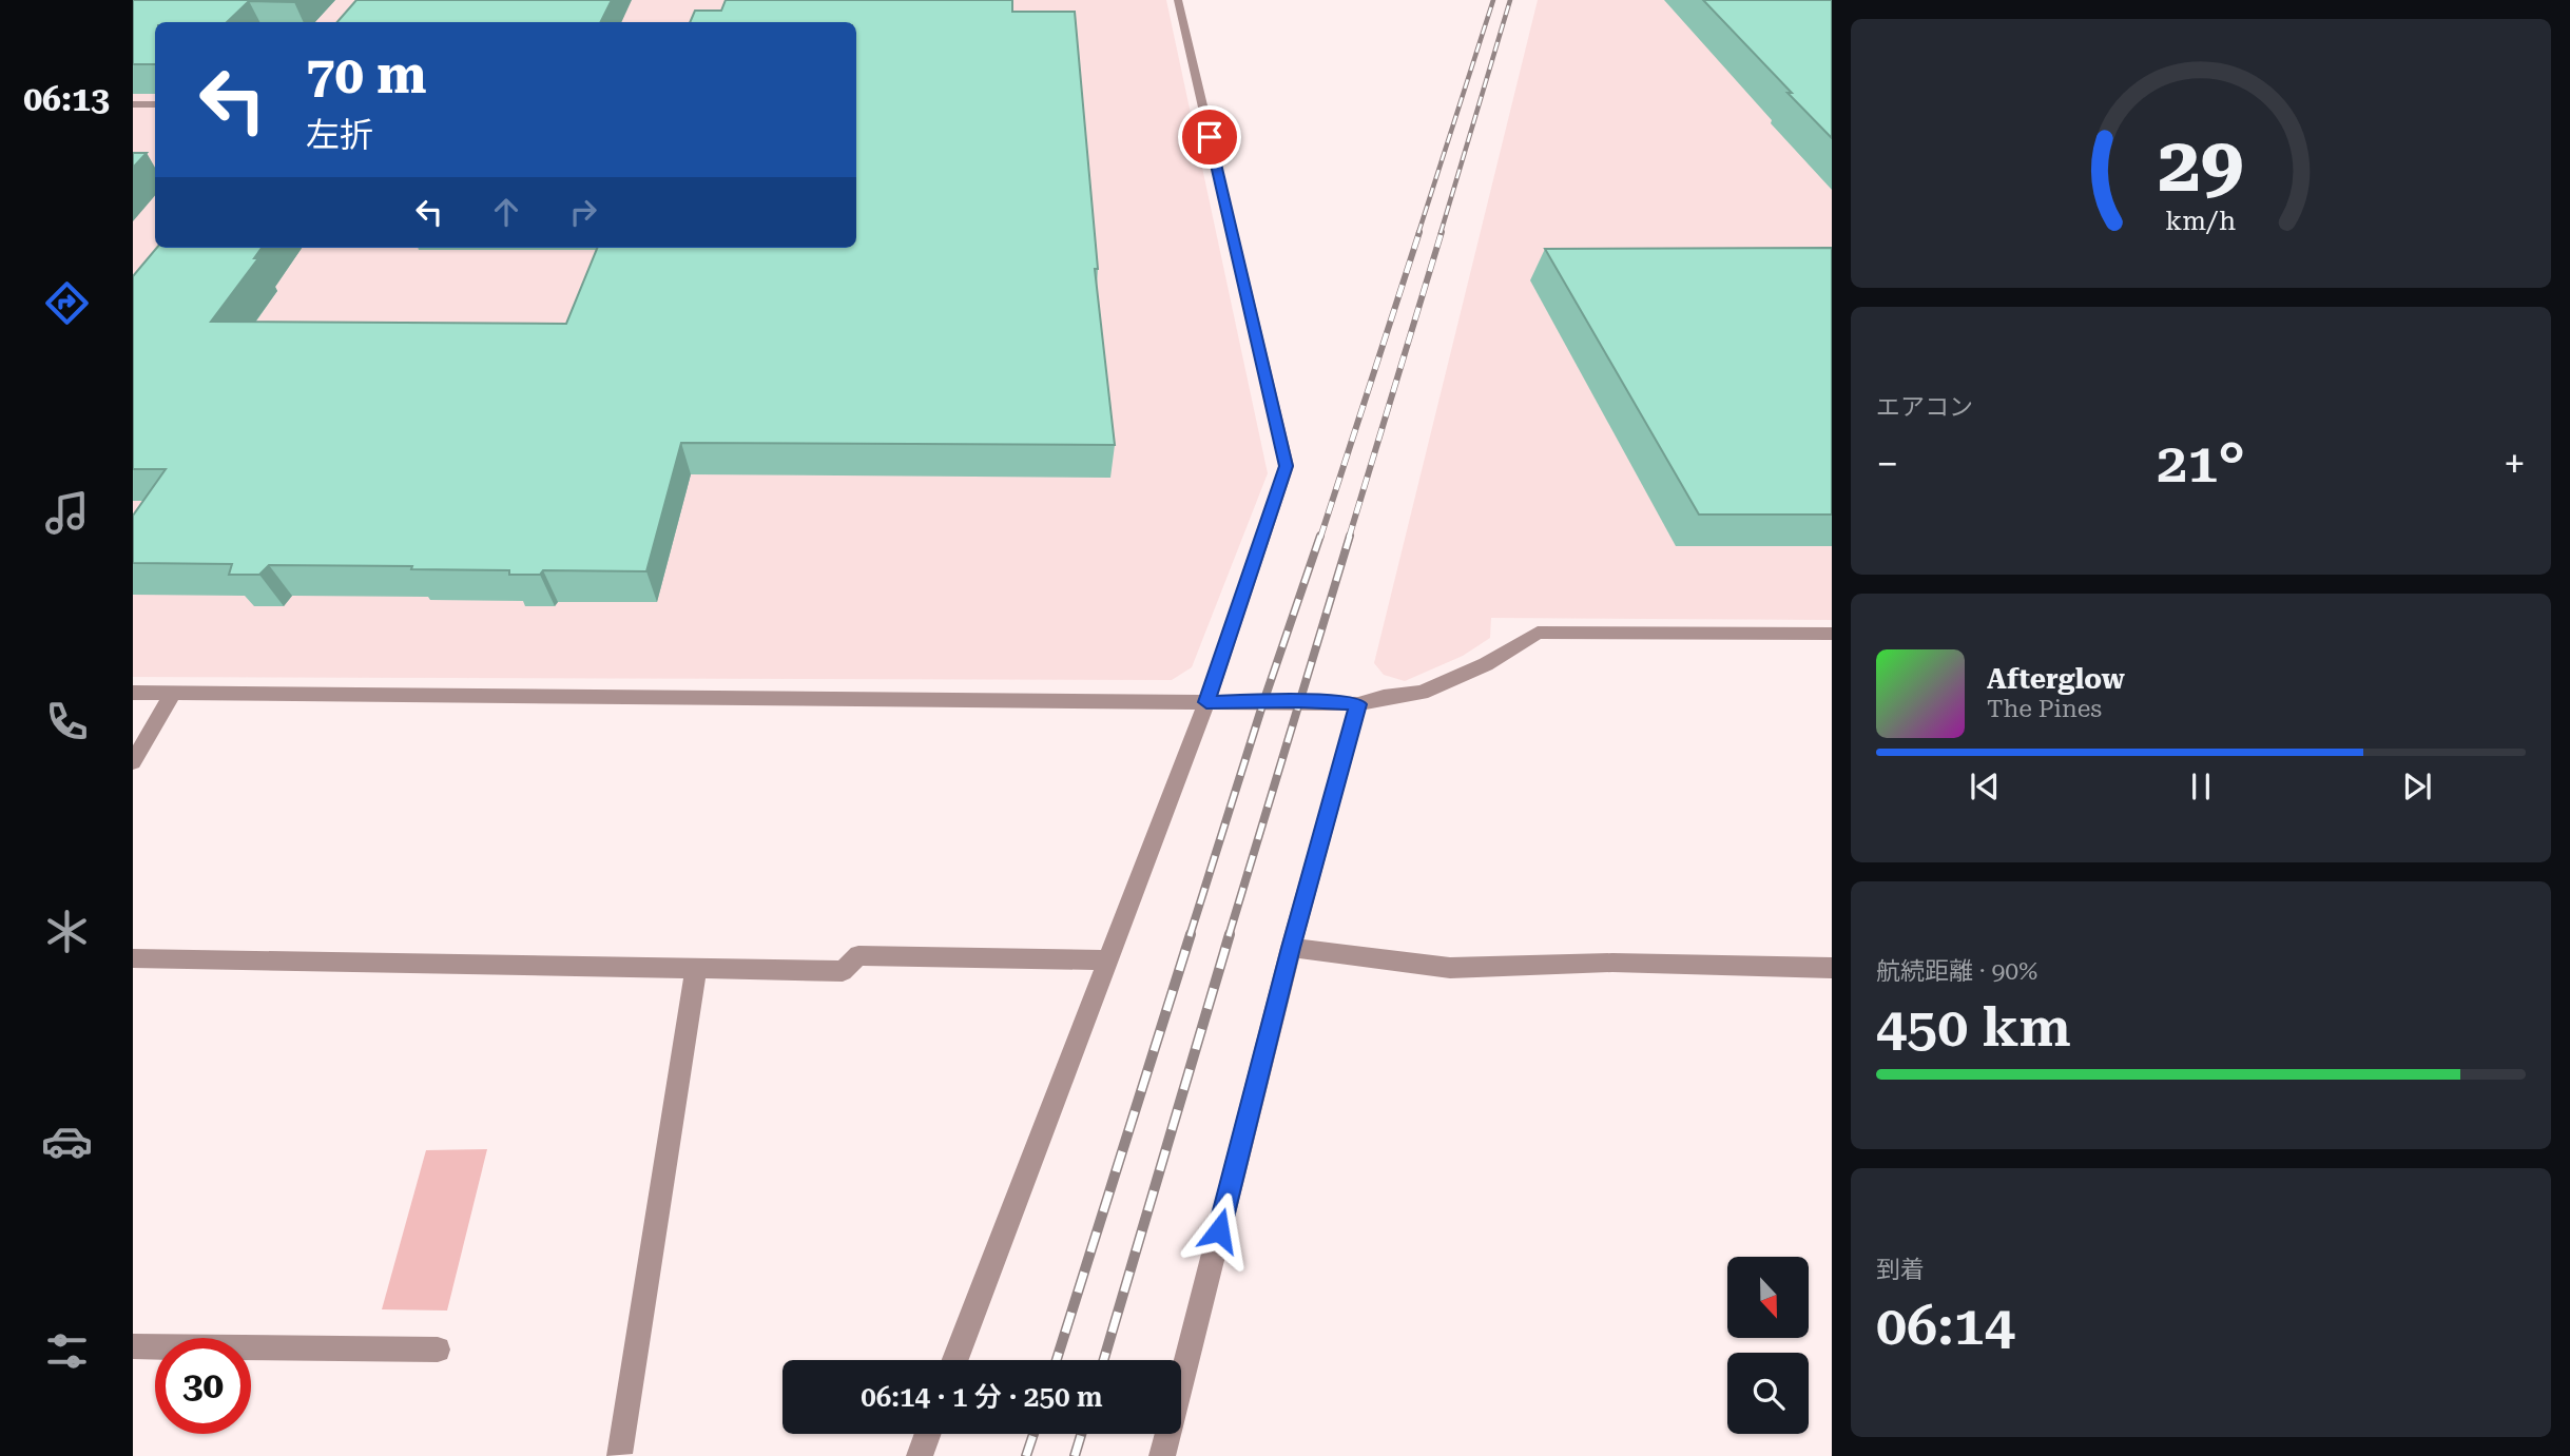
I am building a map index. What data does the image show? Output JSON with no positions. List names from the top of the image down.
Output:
{
  "north": "bottom",
  "page": {
    "tabs": "06:13",
    "turn": ["70 m", "左折"],
    "tile": [
      "エアコン",
      ["航続距離 · 90%", "450 km"],
      ["到着", "06:14"]
    ],
    "heat": ["−", "21°", "+"],
    "song": ["Afterglow", "The Pines"],
    "limit": "30",
    "trip": "06:14 · 1 分 · 250 m",
    "gauge": ["29", "km/h"]
  }
}
